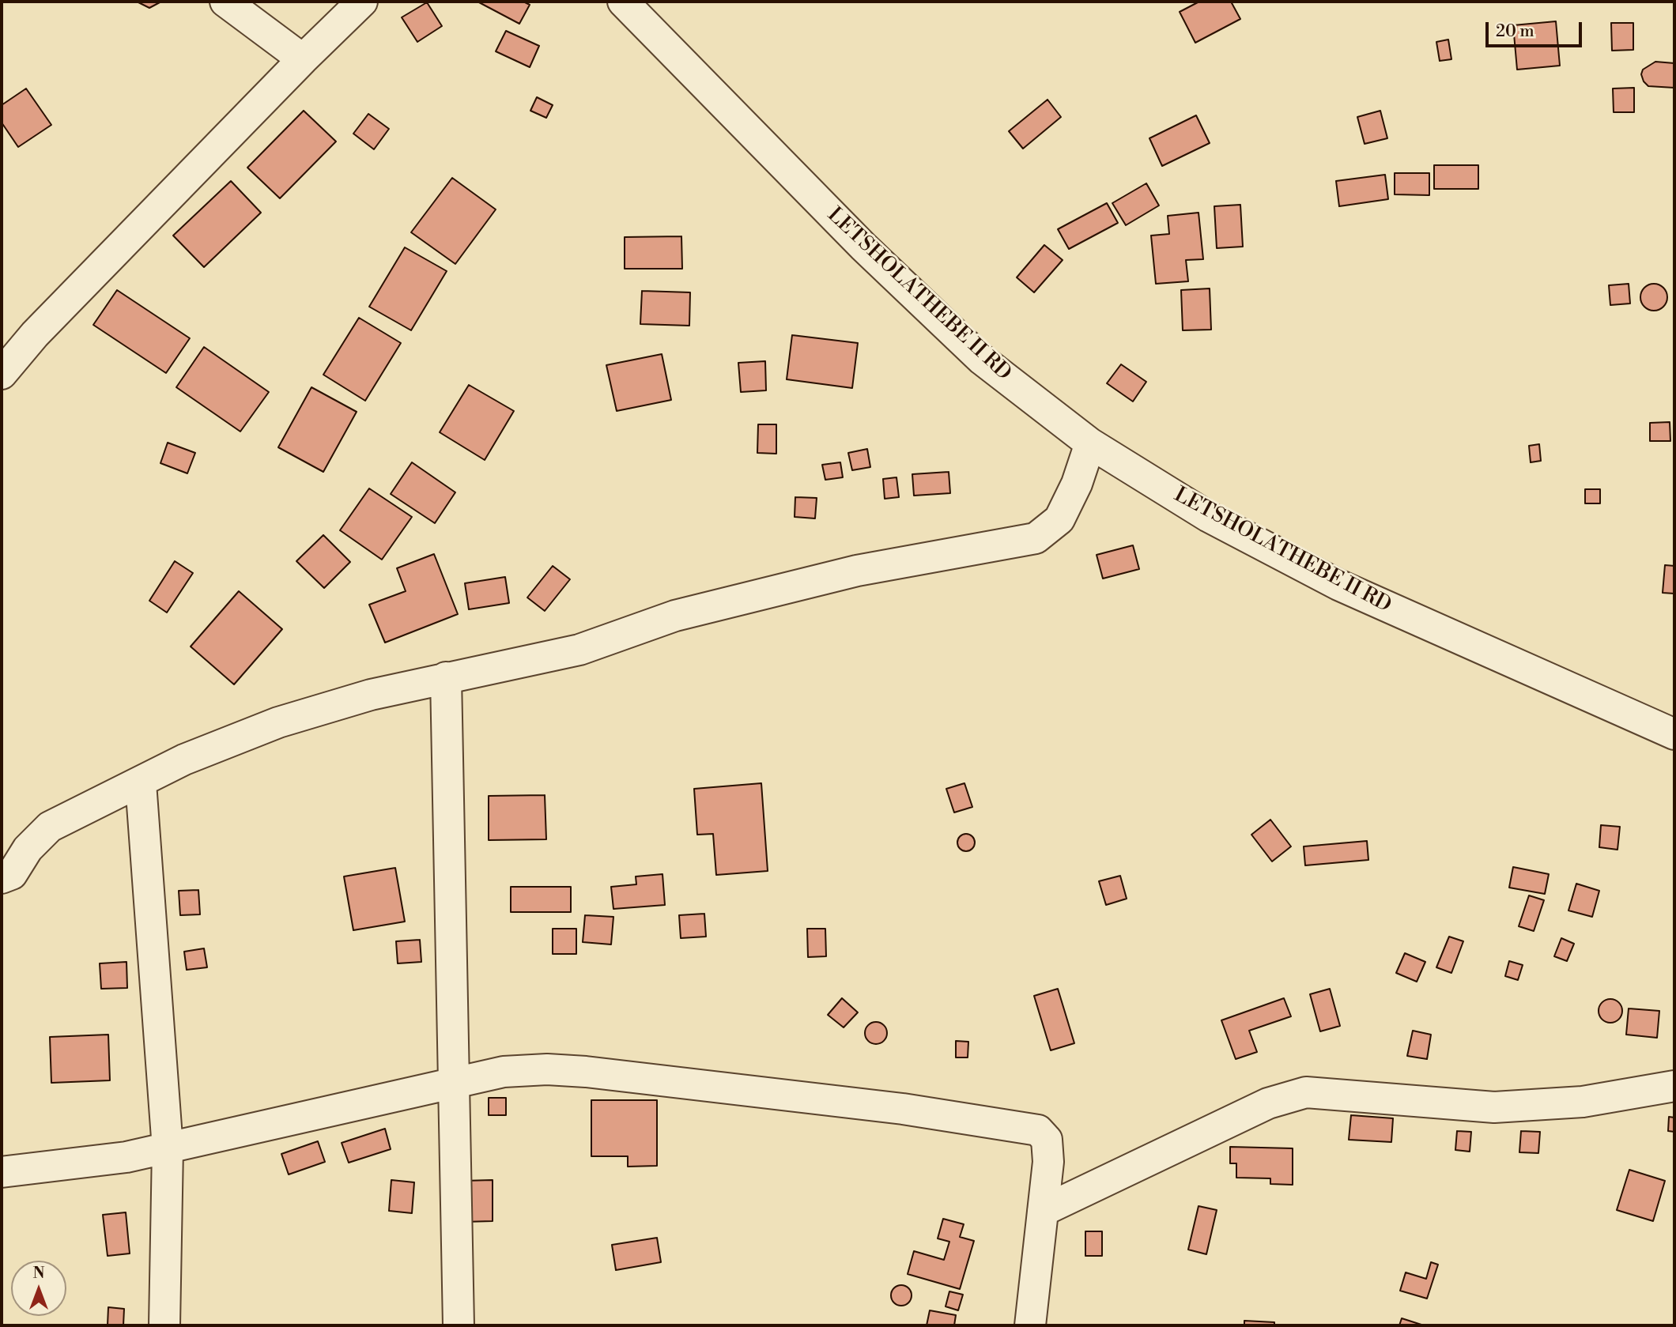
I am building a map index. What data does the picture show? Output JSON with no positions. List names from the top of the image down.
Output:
{
  "streets": {
    "street": ["LETSHOLATHEBE II RD"]
  },
  "scale_bar": "20 m",
  "north": "top"
}
